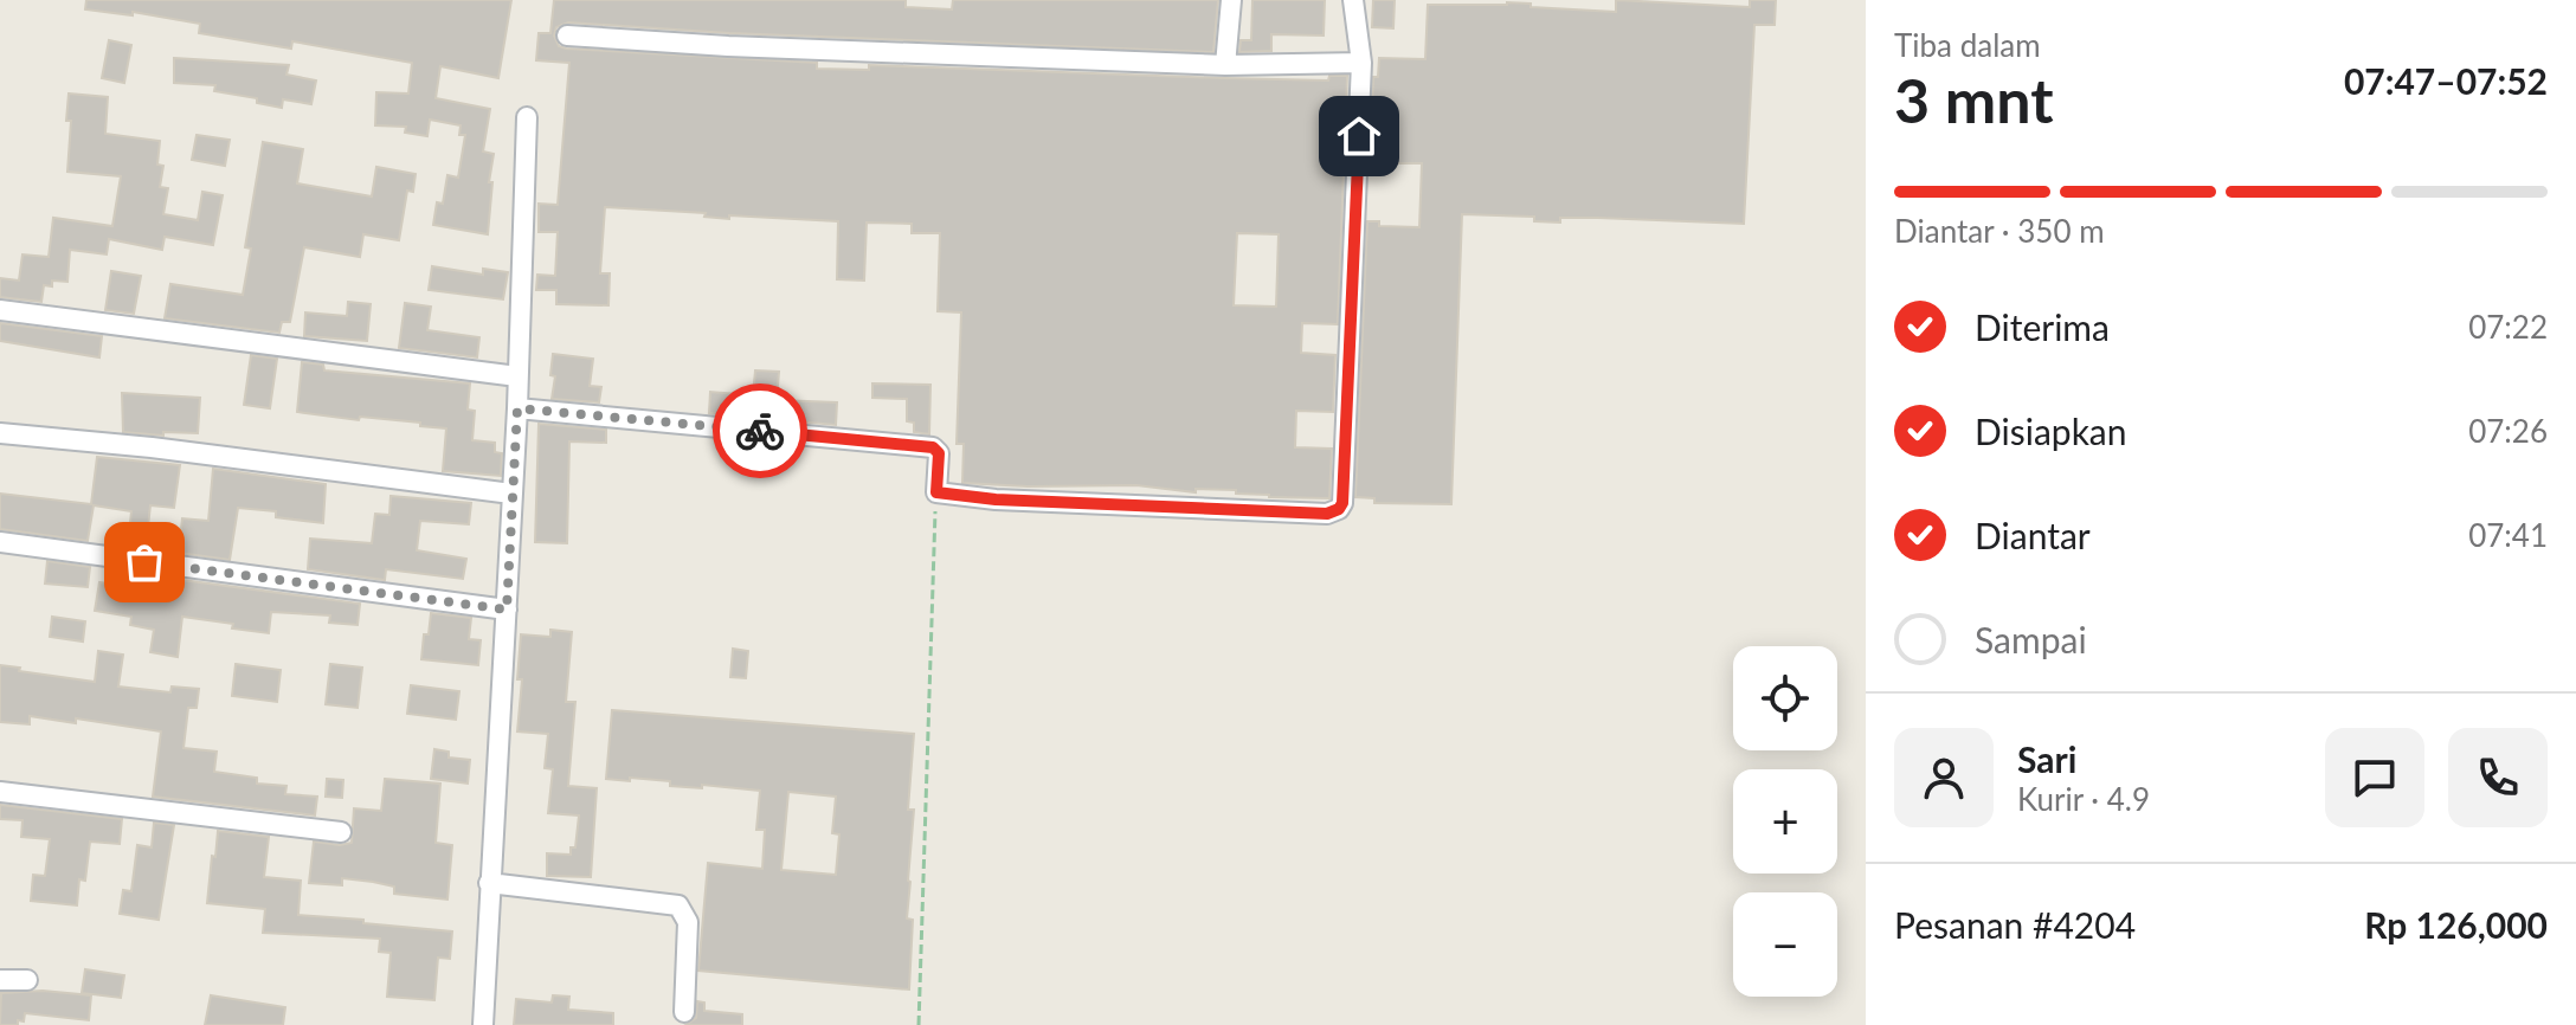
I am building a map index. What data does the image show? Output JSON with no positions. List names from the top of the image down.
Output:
{
  "page": {
    "heading": ["3 mnt", "Tiba dalam", "07:47–07:52"],
    "panel": [
      "Sari",
      "Kurir · 4.9",
      "Pesanan #4204",
      "Rp 126,000"
    ],
    "bar": "Diantar · 350 m",
    "list": [
      ["Diterima", "07:22"],
      ["Disiapkan", "07:26"],
      ["Diantar", "07:41"],
      "Sampai"
    ],
    "map_buttons": ["+", "−"]
  }
}
